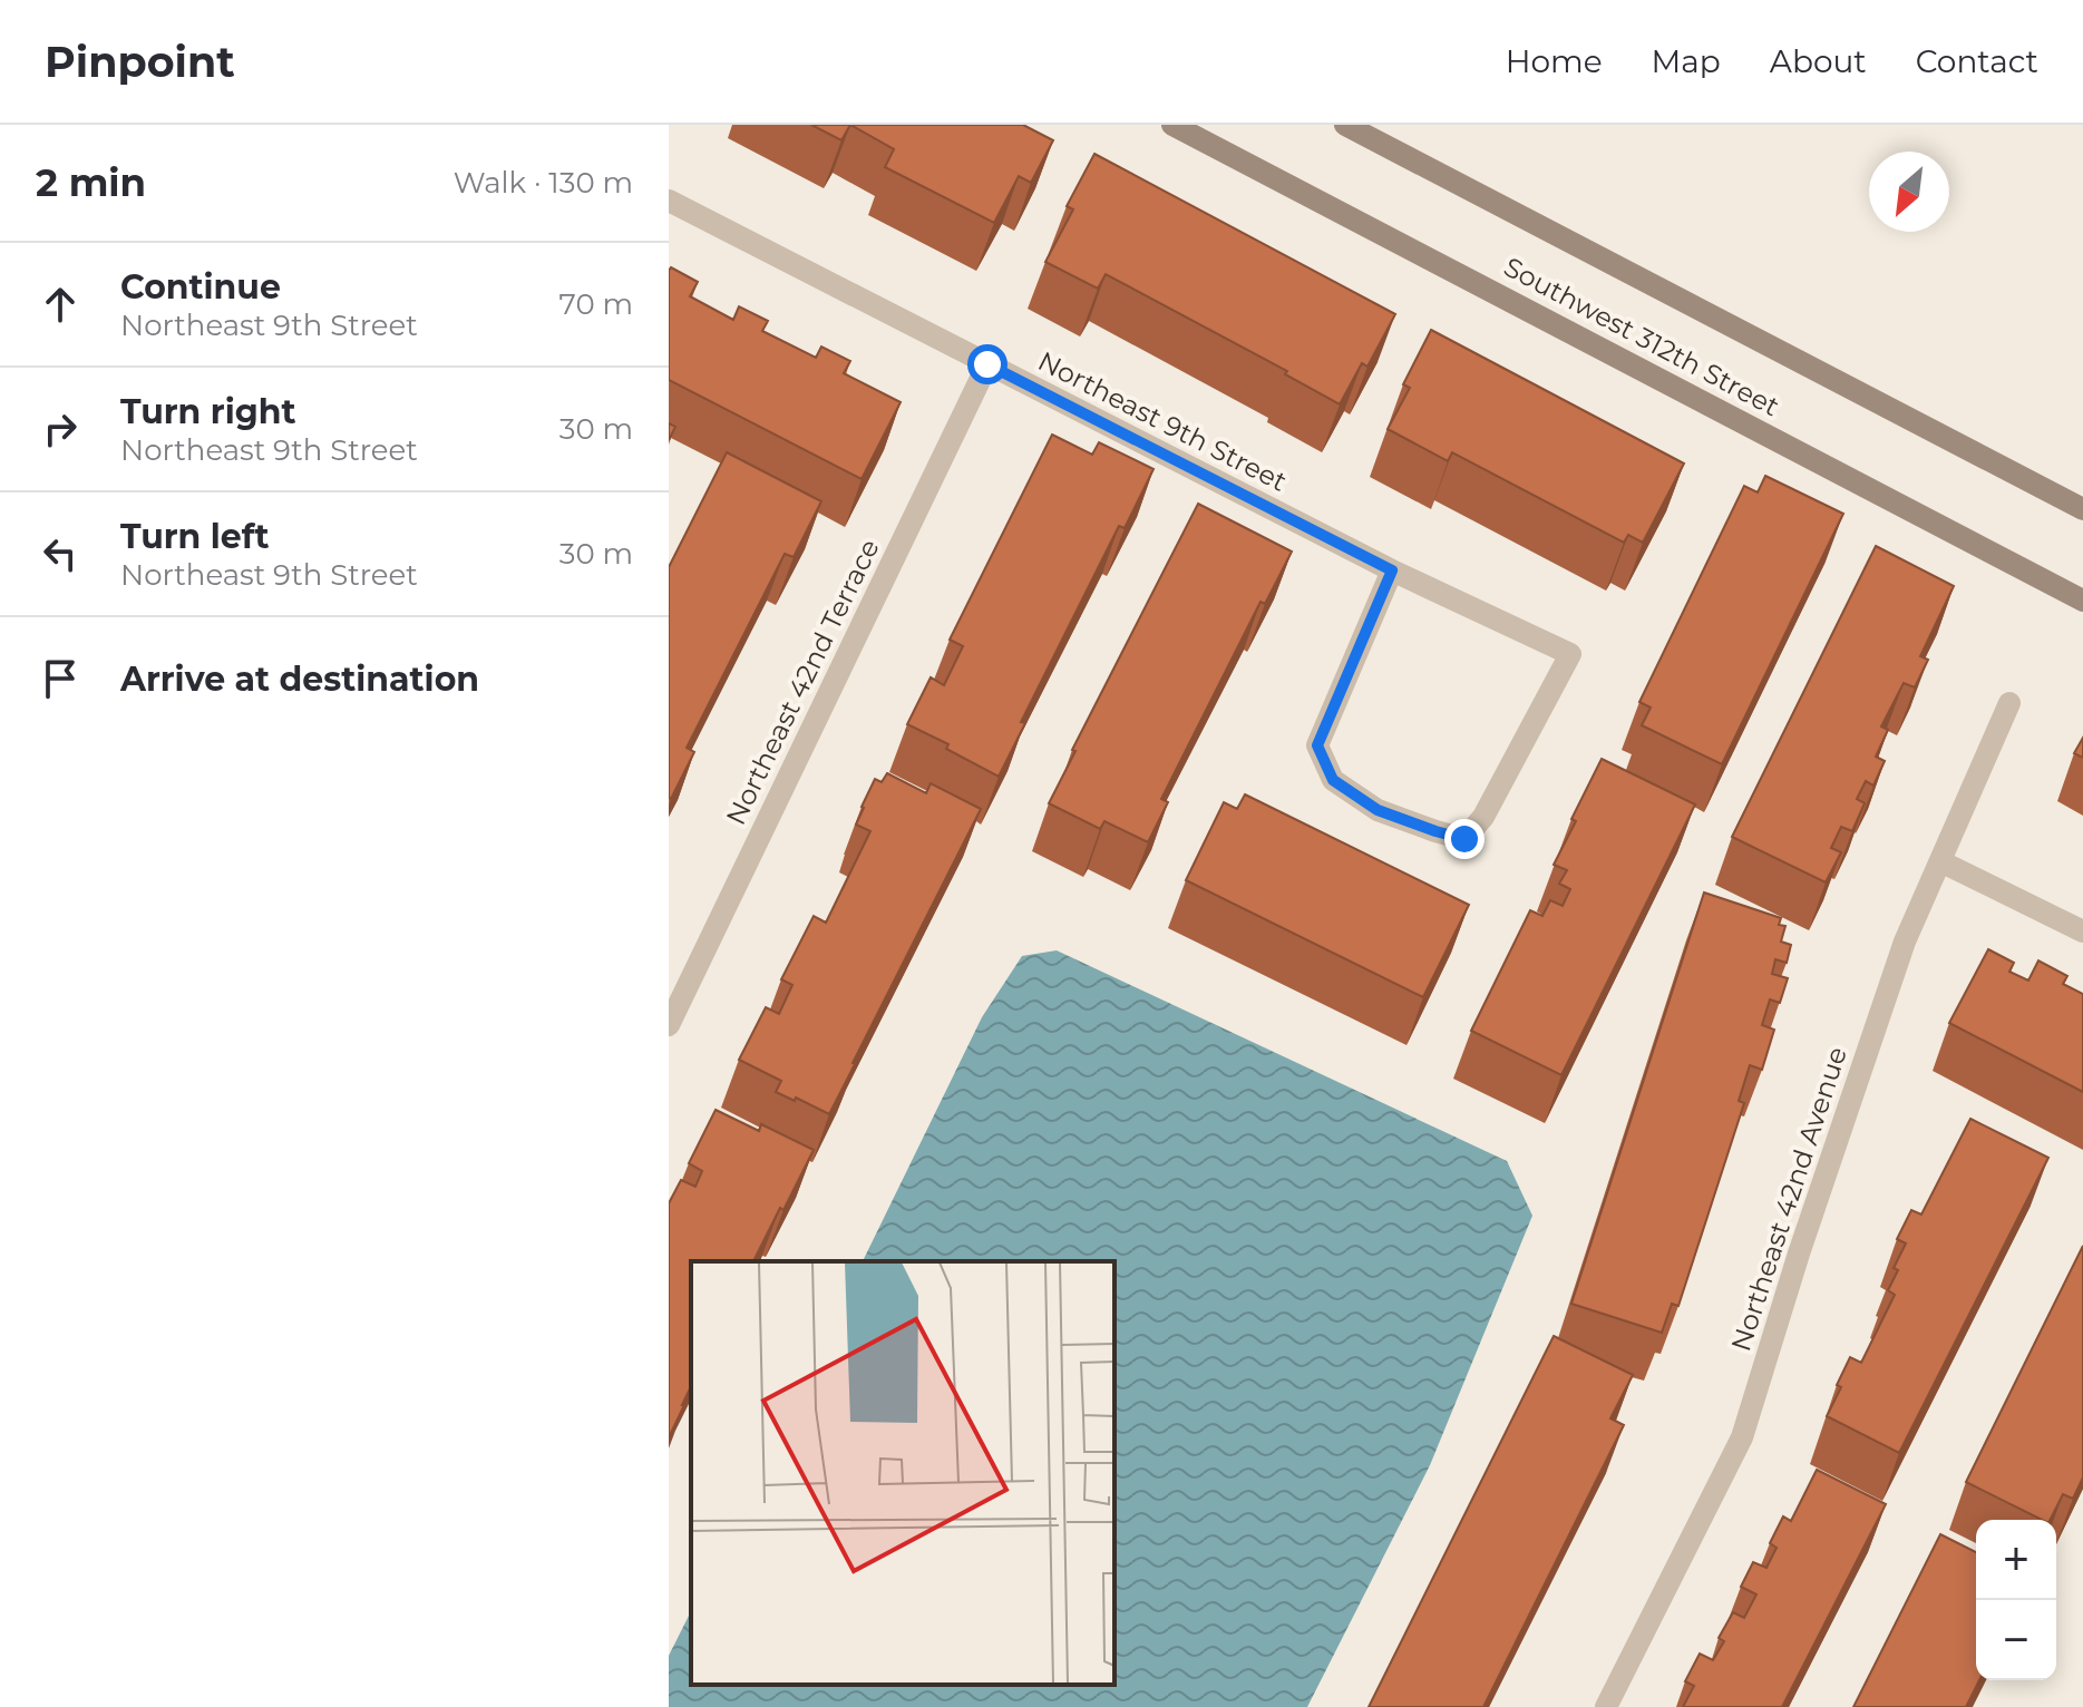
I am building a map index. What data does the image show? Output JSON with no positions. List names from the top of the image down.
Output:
{
  "streets": {
    "main road": ["Southwest 312th Street"],
    "street": ["Northeast 9th Street", "Northeast 42nd Terrace", "Northeast 42nd Avenue"]
  },
  "crossings": [
    ["Northeast 9th Street", "Northeast 42nd Terrace"]
  ],
  "north": "bottom left",
  "page": {
    "header": "Pinpoint",
    "nav": [
      "Home",
      "Map",
      "About",
      "Contact"
    ],
    "heading": ["2 min", "Walk · 130 m"],
    "list": [
      ["Continue", "Northeast 9th Street", "70 m"],
      ["Turn right", "Northeast 9th Street", "30 m"],
      ["Turn left", "Northeast 9th Street", "30 m"],
      "Arrive at destination"
    ],
    "map_buttons": ["+", "−"]
  }
}
